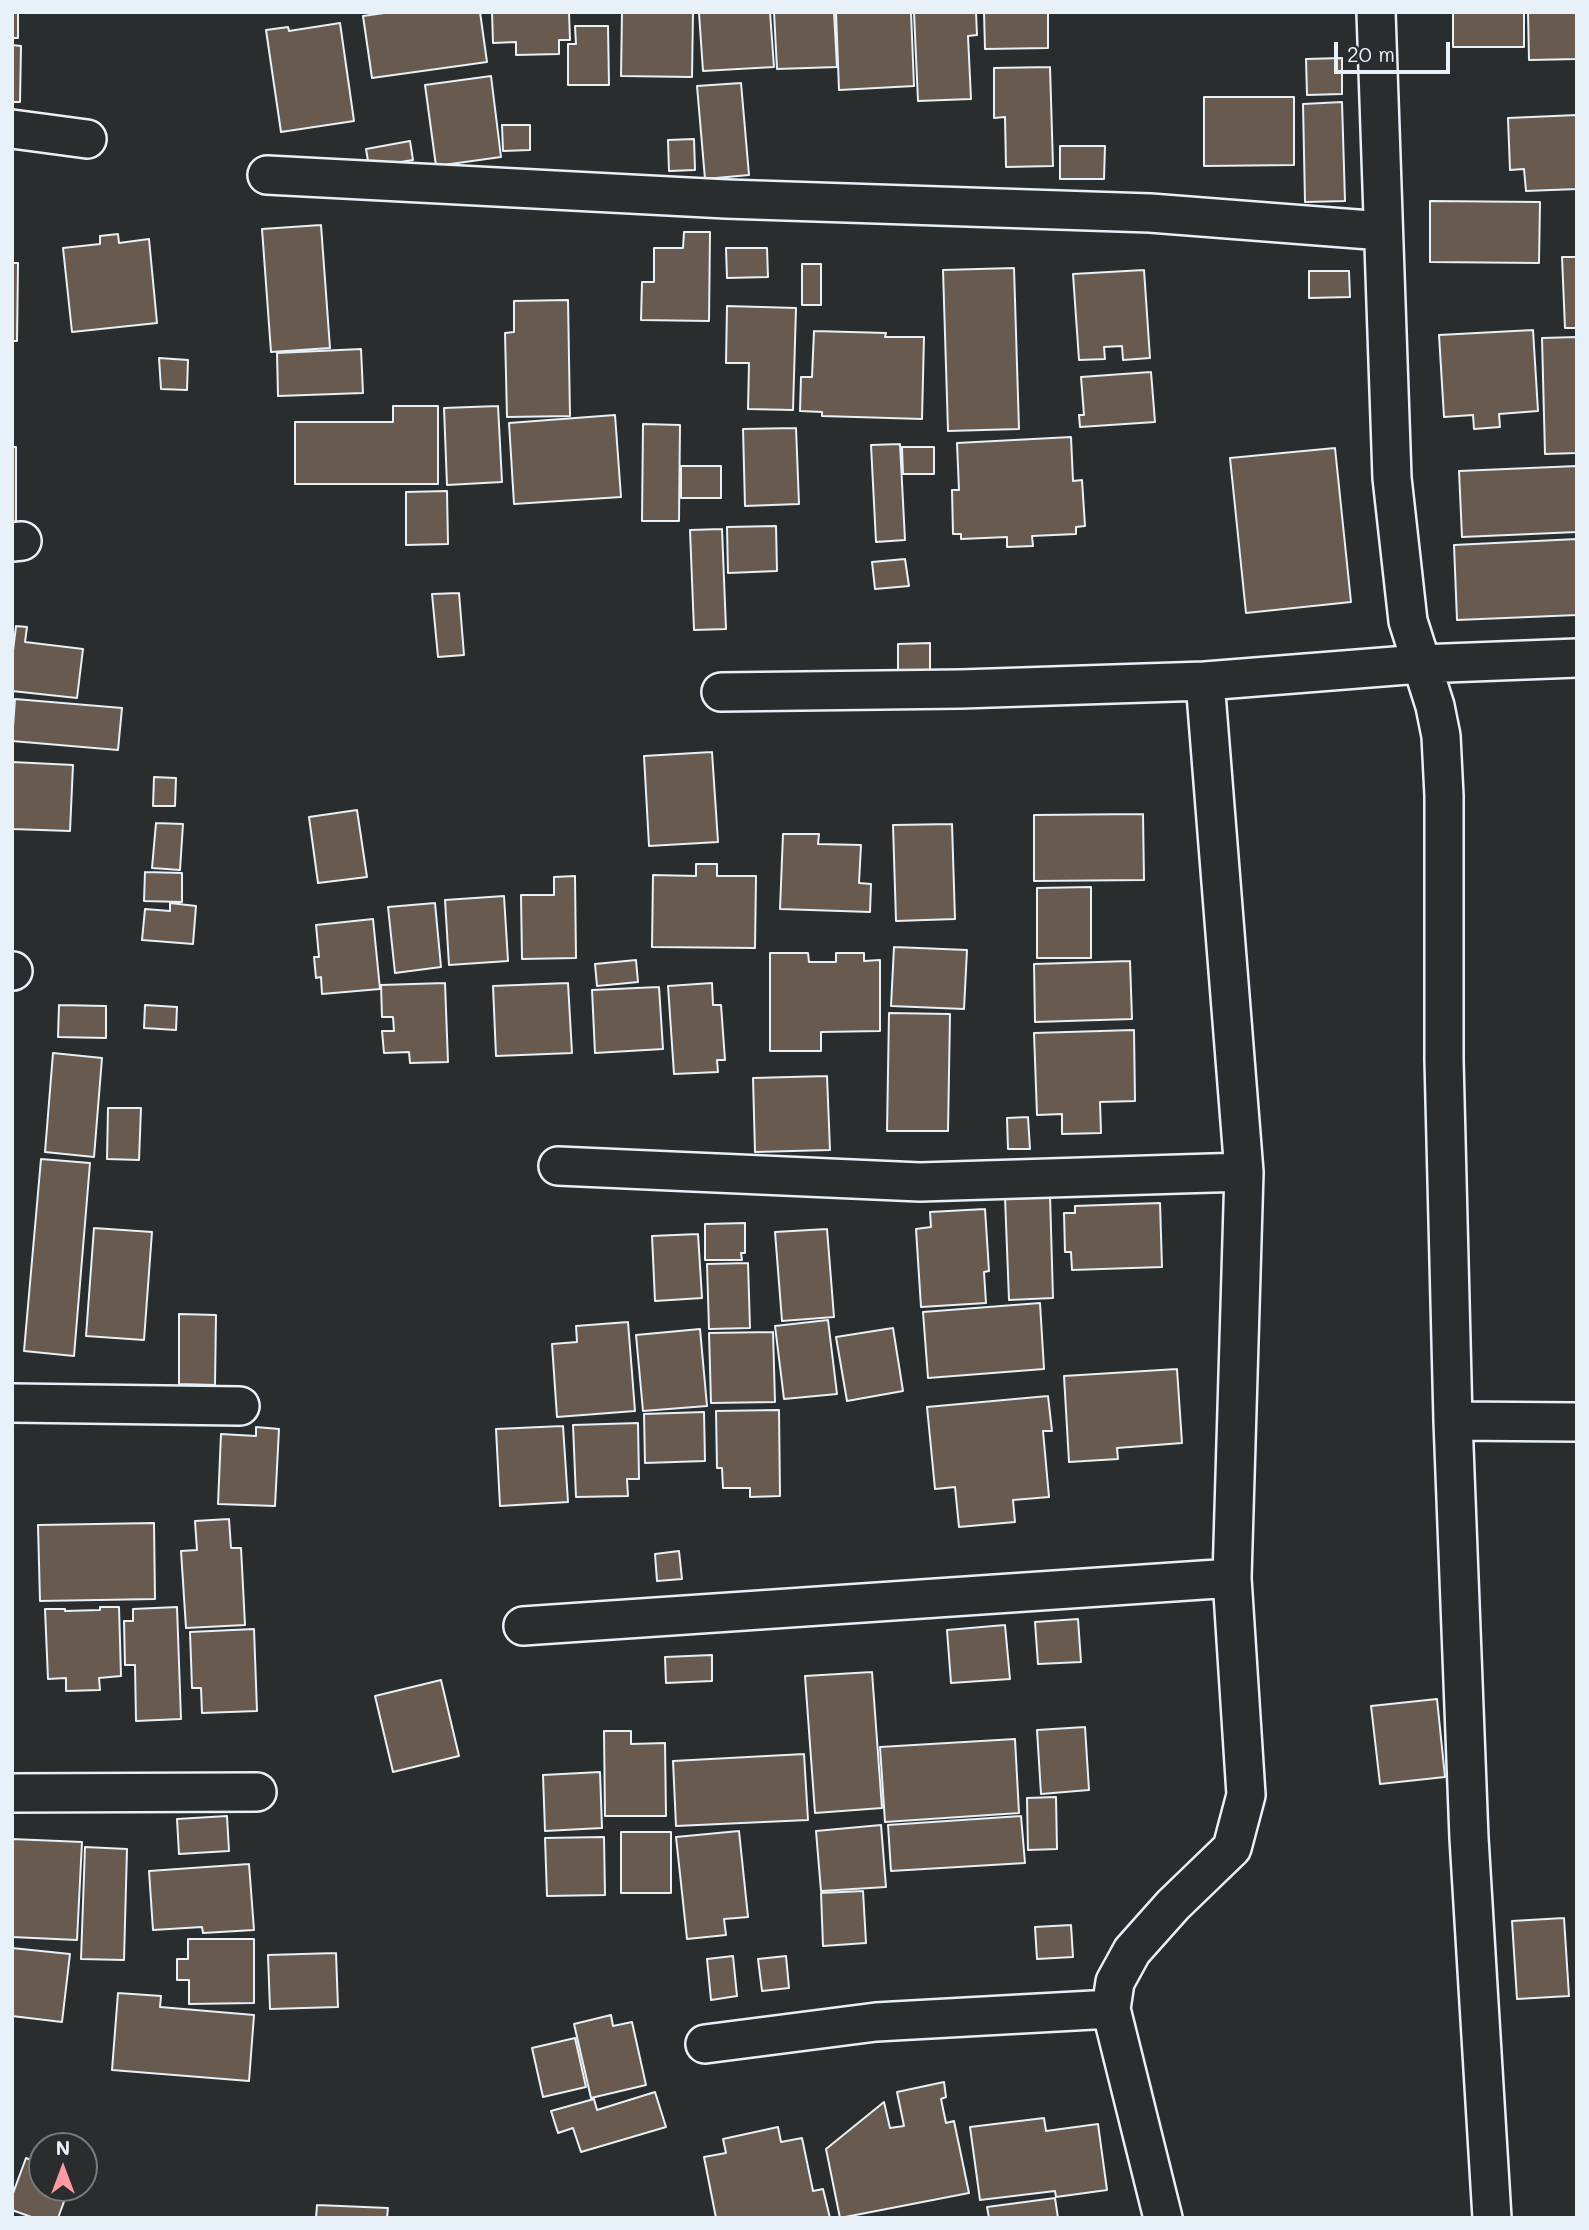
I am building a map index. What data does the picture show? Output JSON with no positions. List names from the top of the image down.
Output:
{
  "scale_bar": "20 m",
  "north": "top"
}
